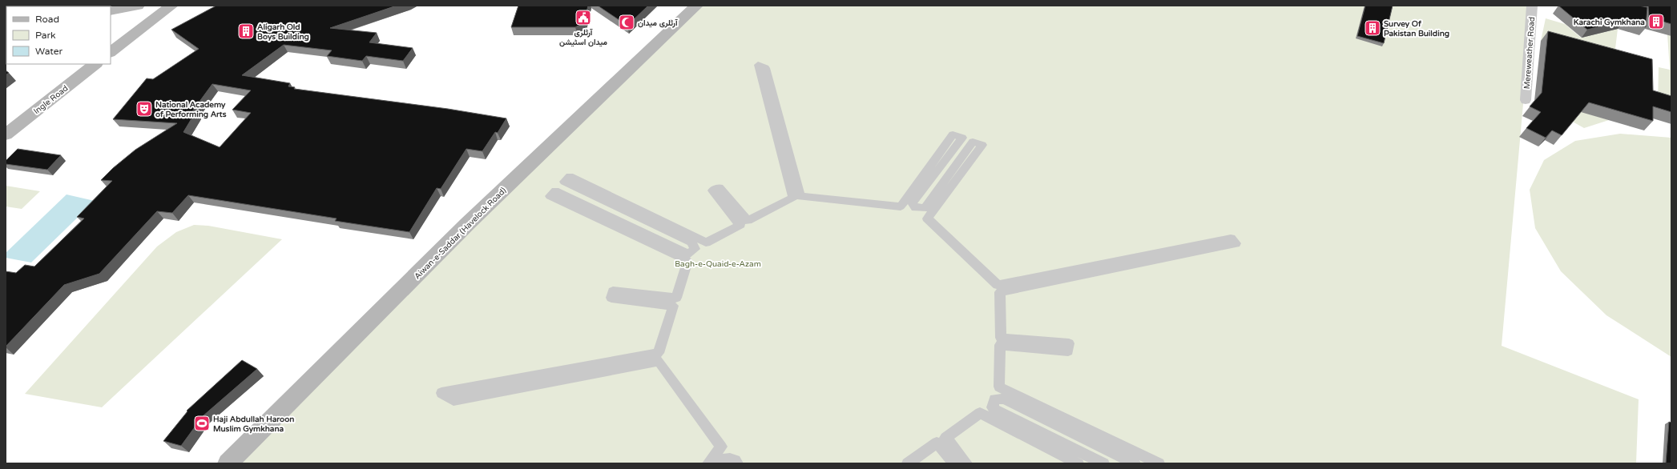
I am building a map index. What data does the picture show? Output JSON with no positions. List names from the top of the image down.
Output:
{
  "streets": {
    "main road": ["Ingle Road", "Aiwan-e-Saddar (Havelock Road)"],
    "street": ["Mereweather Road"]
  },
  "parks": ["Bagh-e-Quaid-e-Azam"],
  "places": {
    "public building": ["آرٹلری میدان اسٹیشن"],
    "building": ["Karachi Gymkhana", "Survey Of Pakistan Building", "Aligarh Old Boys Building"],
    "mosque": ["آرٹلری میدان"],
    "theatre": ["National Academy of Performing Arts"],
    "sports": ["Haji Abdullah Haroon Muslim Gymkhana"]
  },
  "legend": ["Road", "Park", "Water"]
}
